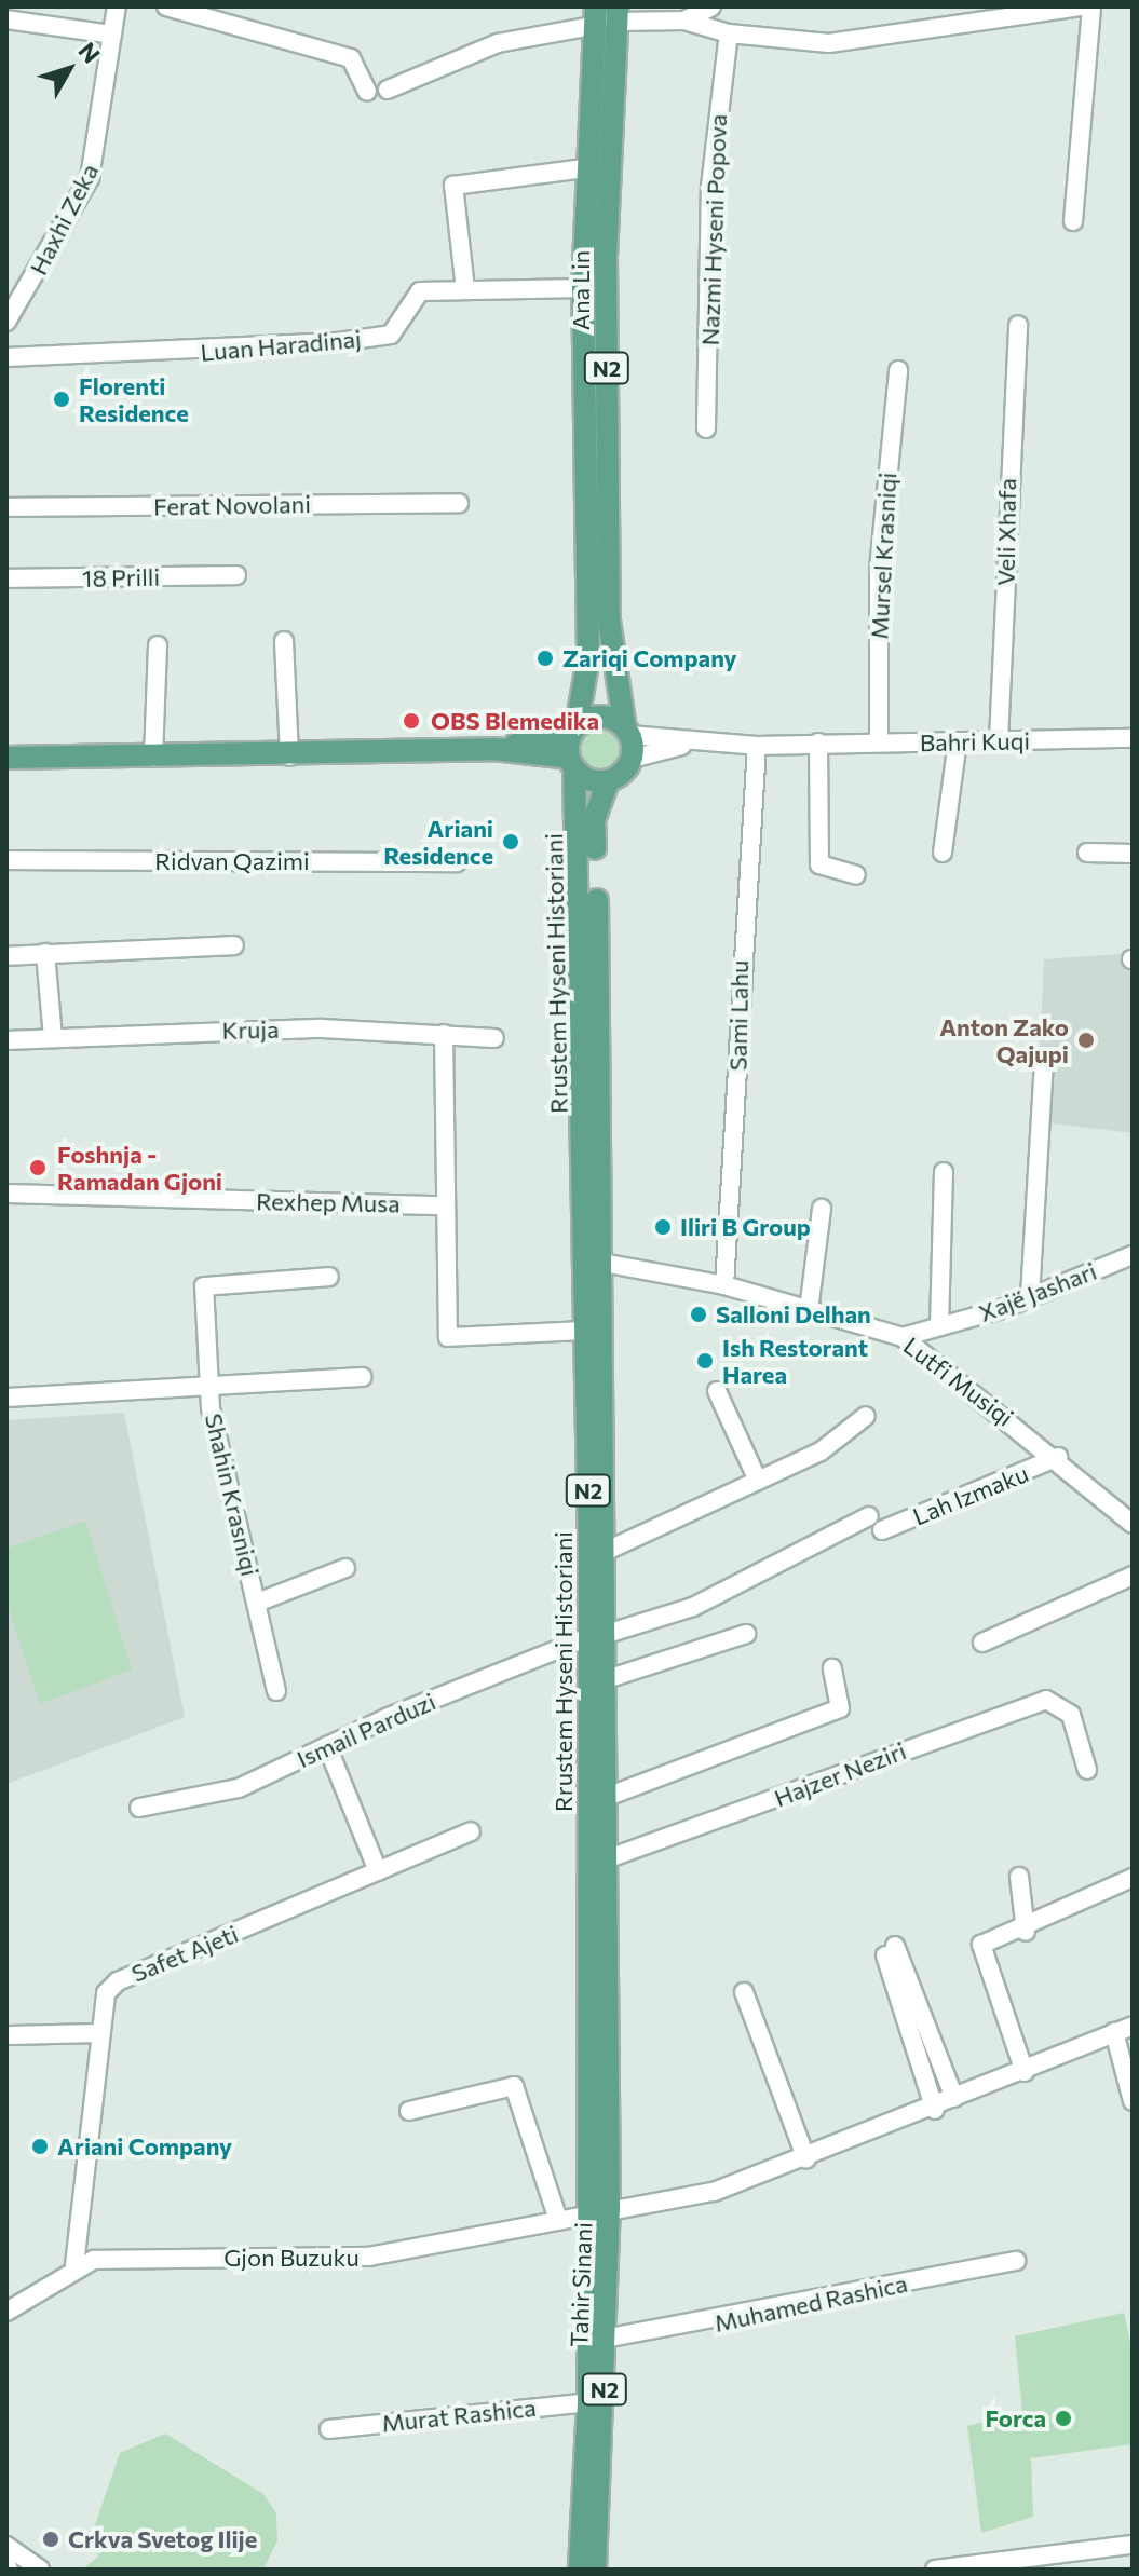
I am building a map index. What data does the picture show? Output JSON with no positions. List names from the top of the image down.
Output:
{
  "streets": {
    "main road": [
      "Ana Lin",
      "N2",
      "Rrustem Hyseni Historiani",
      "Tahir Sinani"
    ],
    "street": [
      "Haxhi Zeka",
      "Nazmi Hyseni Popova",
      "Luan Haradinaj",
      "Ferat Novolani",
      "Veli Xhafa",
      "Mursel Krasniqi",
      "18 Prilli",
      "Bahri Kuqi",
      "Ridvan Qazimi",
      "Sami Lahu",
      "Kruja",
      "Rexhep Musa",
      "Xajë Jashari",
      "Lutfi Musiqi",
      "Shahin Krasniqi",
      "Lah Izmaku",
      "Ismail Parduzi",
      "Hajzer Neziri",
      "Safet Ajeti",
      "Gjon Buzuku",
      "Muhamed Rashica",
      "Murat Rashica"
    ]
  },
  "crossings": [
    ["Ana Lin", "Luan Haradinaj"],
    ["Ana Lin", "Bahri Kuqi"],
    ["Ana Lin", "Rrustem Hyseni Historiani"],
    ["Veli Xhafa", "Bahri Kuqi"],
    ["Mursel Krasniqi", "Bahri Kuqi"],
    ["Bahri Kuqi", "Rrustem Hyseni Historiani"],
    ["Bahri Kuqi", "Sami Lahu"],
    ["Rrustem Hyseni Historiani", "Lutfi Musiqi"],
    ["Rrustem Hyseni Historiani", "Ismail Parduzi"],
    ["Rrustem Hyseni Historiani", "Hajzer Neziri"],
    ["Rrustem Hyseni Historiani", "Gjon Buzuku"],
    ["Rrustem Hyseni Historiani", "Tahir Sinani"],
    ["Sami Lahu", "Lutfi Musiqi"],
    ["Xajë Jashari", "Lutfi Musiqi"],
    ["Lutfi Musiqi", "Lah Izmaku"],
    ["Safet Ajeti", "Gjon Buzuku"],
    ["Gjon Buzuku", "Tahir Sinani"],
    ["Tahir Sinani", "Muhamed Rashica"],
    ["Tahir Sinani", "Murat Rashica"]
  ],
  "places": [
    "Florenti Residence",
    "Zariqi Company",
    "OBS Blemedika",
    "Ariani Residence",
    "Anton Zako Qajupi",
    "Foshnja - Ramadan Gjoni",
    "Iliri B Group",
    "Salloni Delhan",
    "Ish Restorant Harea",
    "Ariani Company",
    "Forca",
    "Crkva Svetog Ilije"
  ],
  "north": "top right"
}
